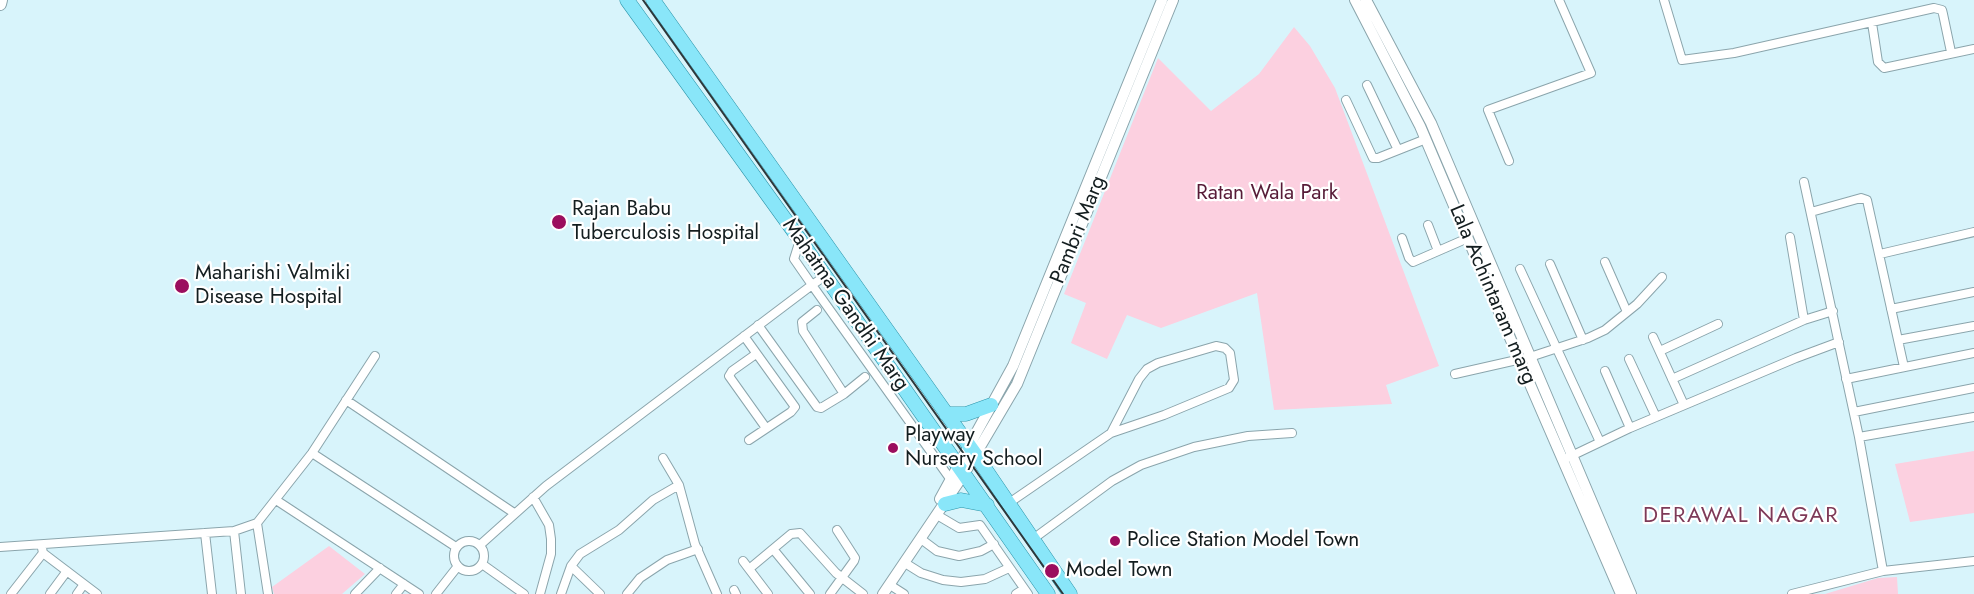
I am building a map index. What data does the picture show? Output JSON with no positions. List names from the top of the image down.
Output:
{
  "streets": {
    "main road": ["Mahatma Gandhi Marg"],
    "street": ["Pambri Marg", "Lala Achintaram marg"]
  },
  "crossings": [
    ["Pambri Marg", "Mahatma Gandhi Marg"]
  ],
  "districts": ["DERAWAL NAGAR"],
  "parks": ["Ratan Wala Park"],
  "places": [
    "Rajan Babu Tuberculosis Hospital",
    "Maharishi Valmiki Disease Hospital",
    "Playway Nursery School",
    "Police Station Model Town",
    "Model Town"
  ]
}
